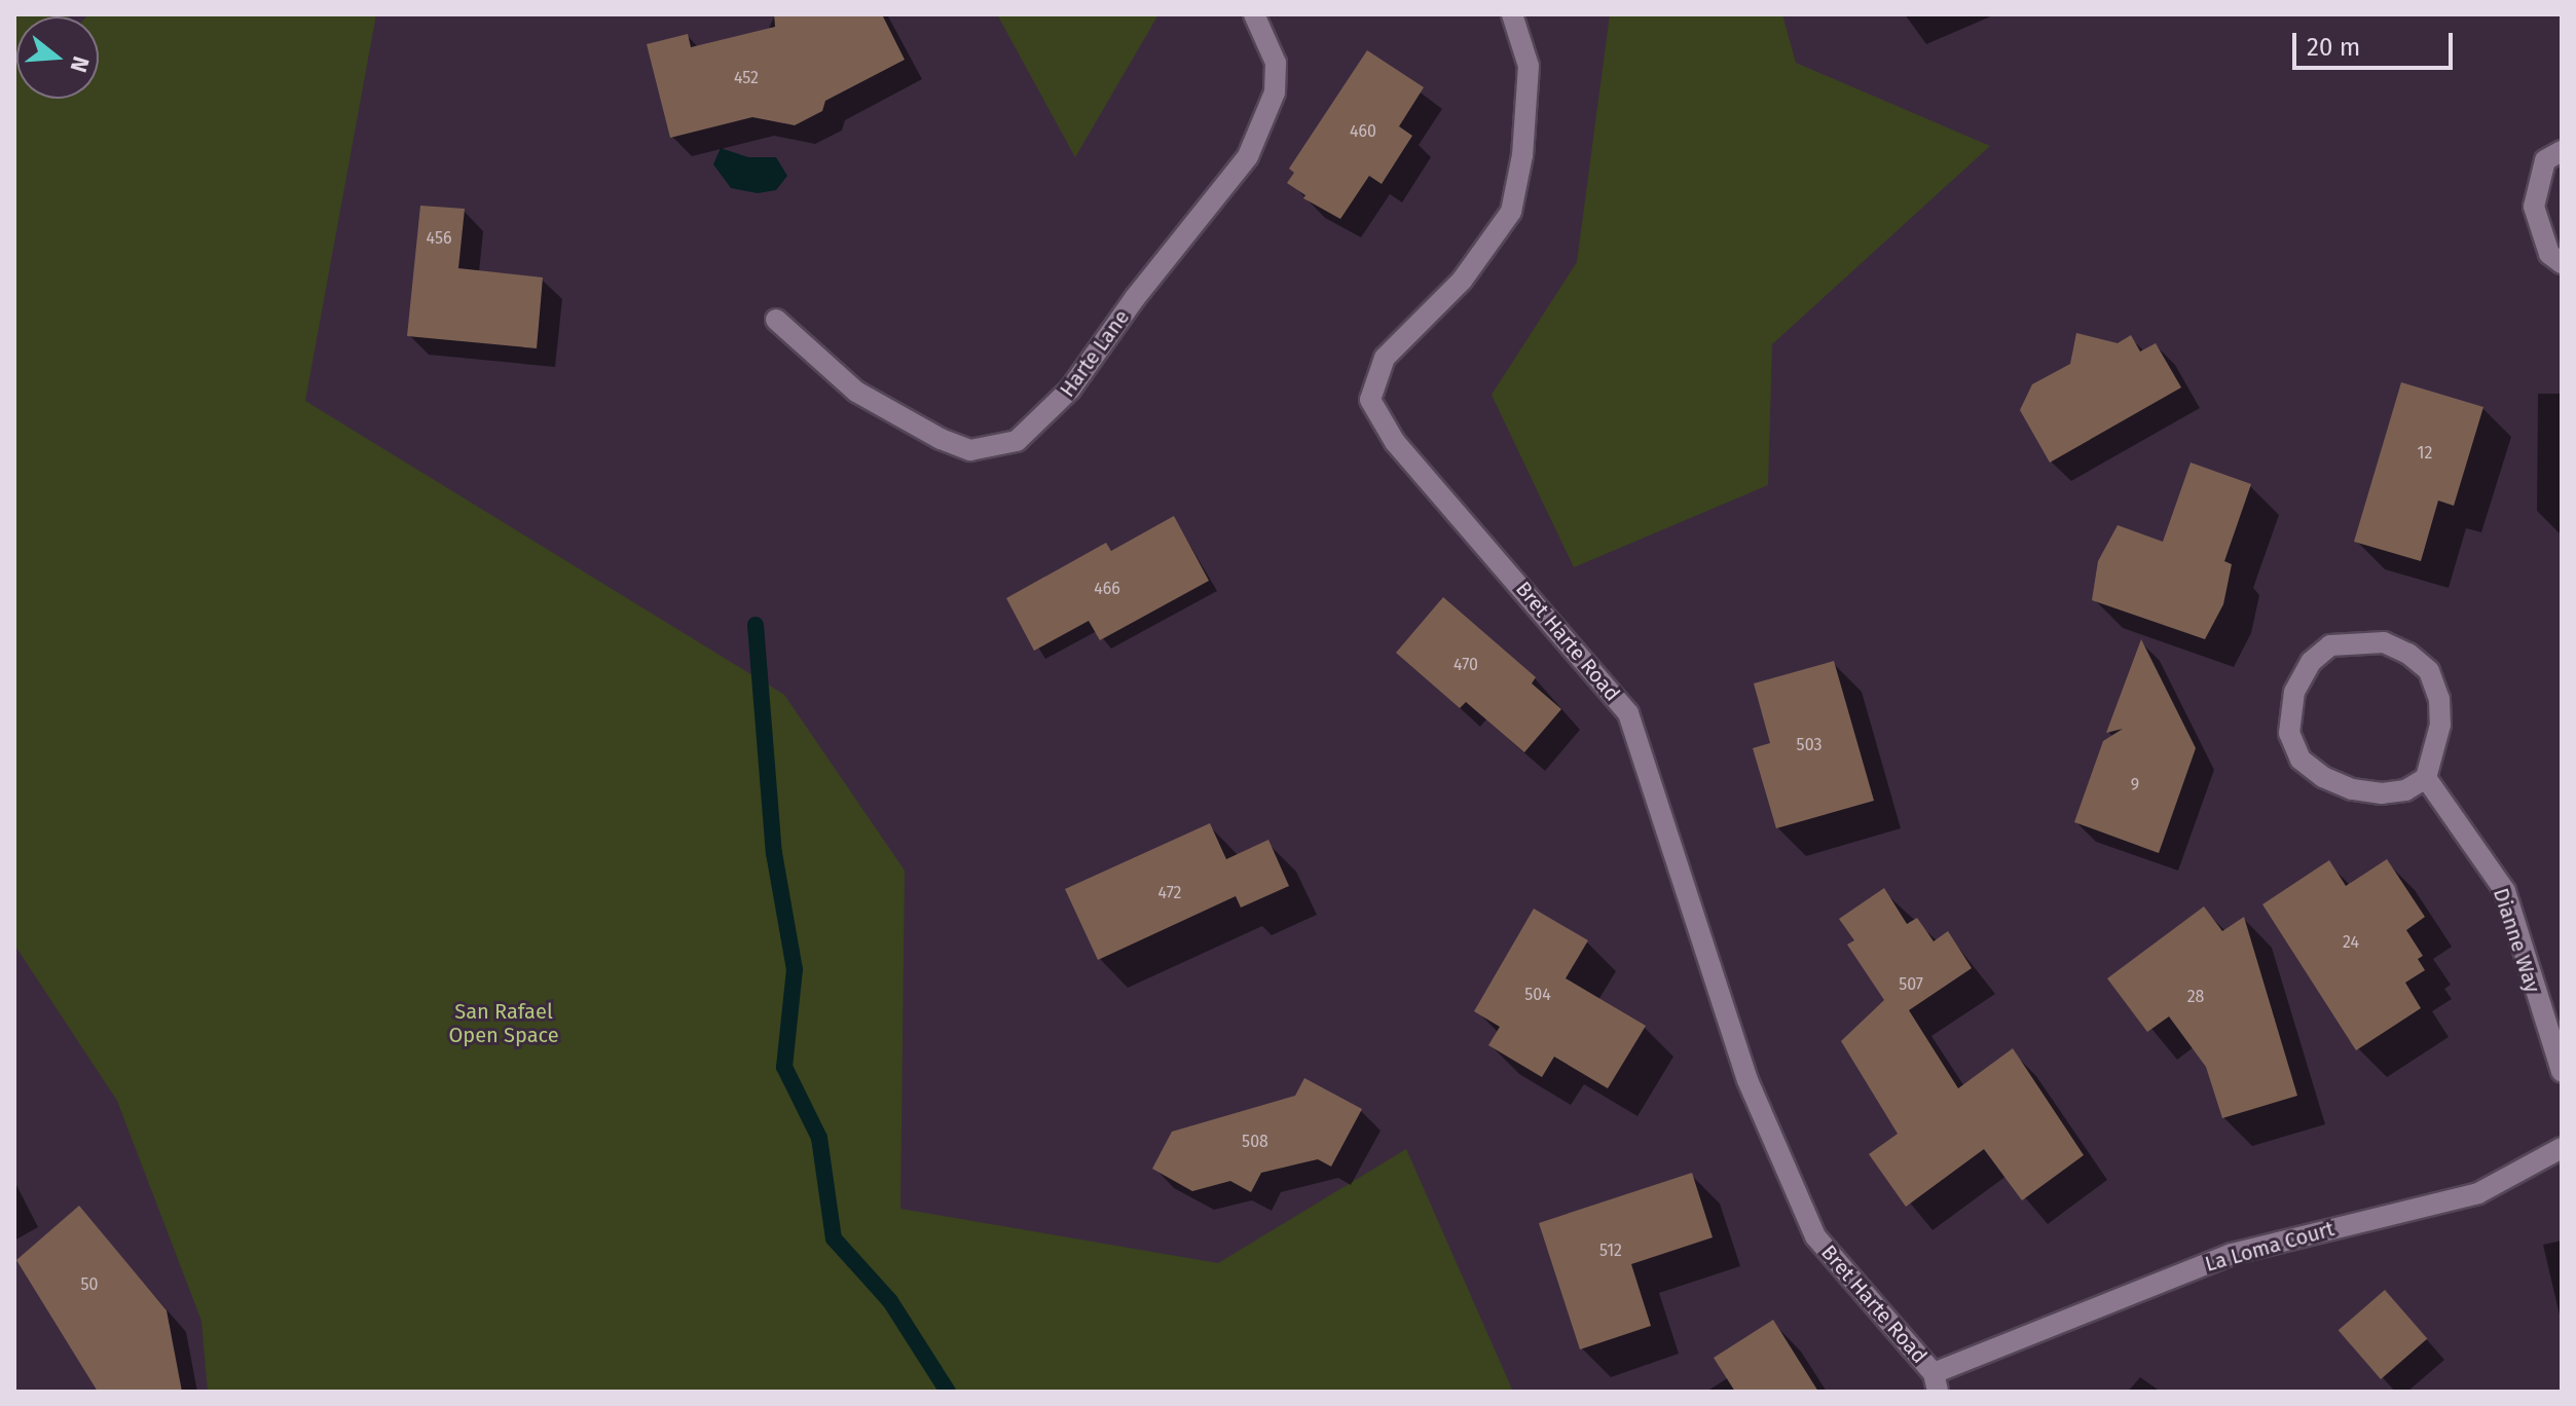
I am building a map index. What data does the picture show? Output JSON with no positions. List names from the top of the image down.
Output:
{
  "streets": {
    "street": [
      "Harte Lane",
      "Bret Harte Road",
      "Dianne Way",
      "La Loma Court"
    ]
  },
  "crossings": [
    ["Bret Harte Road", "La Loma Court"]
  ],
  "parks": ["San Rafael Open Space"],
  "house_numbers": [
    "452",
    "460",
    "456",
    "12",
    "466",
    "470",
    "503",
    "9",
    "472",
    "24",
    "507",
    "504",
    "28",
    "508",
    "512",
    "50"
  ],
  "scale_bar": "20 m",
  "north": "right"
}
